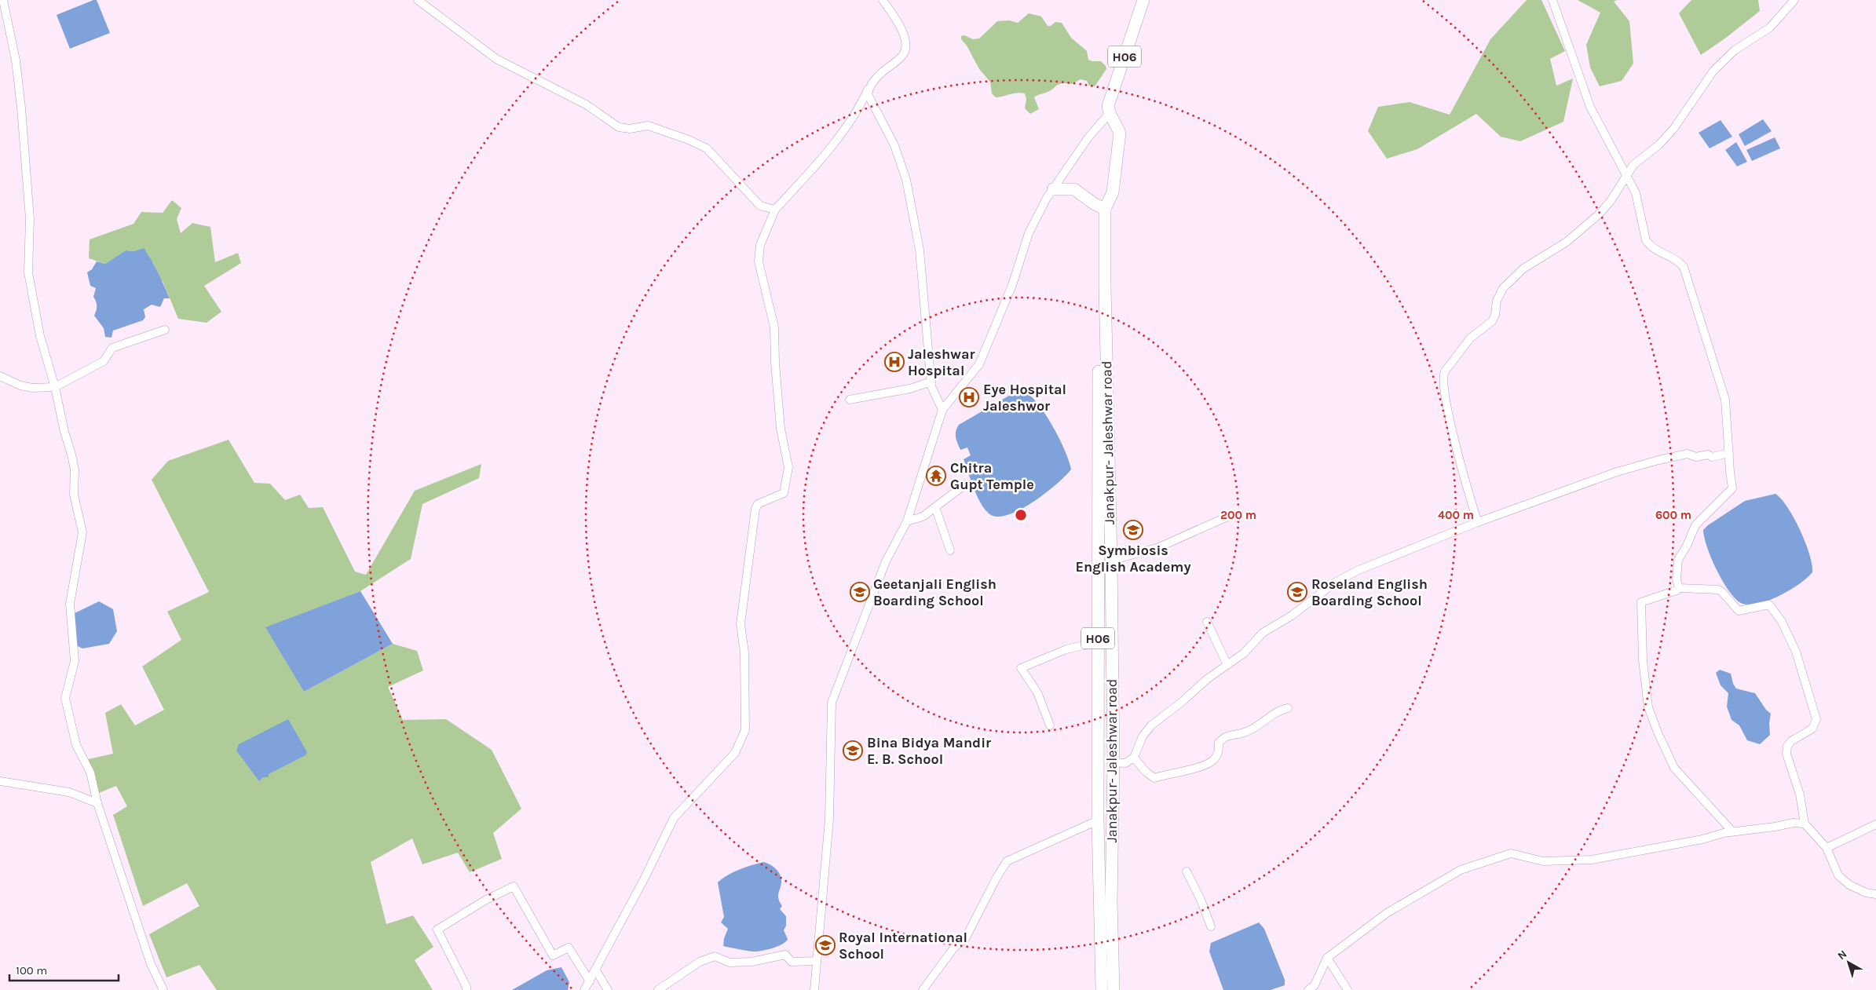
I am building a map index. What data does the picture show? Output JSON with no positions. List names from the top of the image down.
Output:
{
  "streets": {
    "highway": ["H06", "Janakpur- Jaleshwar road"]
  },
  "crossings": [
    ["H06", "Janakpur- Jaleshwar road"]
  ],
  "places": {
    "hospital": ["Jaleshwar Hospital", "Eye Hospital Jaleshwor"],
    "temple": ["Chitra Gupt Temple"],
    "school or university": [
      "Symbiosis English Academy",
      "Geetanjali English Boarding School",
      "Roseland English Boarding School",
      "Bina Bidya Mandir E. B. School",
      "Royal International School"
    ]
  },
  "scale_bar": "100 m",
  "north": "top left",
  "rings": ["200 m", "400 m", "600 m"]
}
